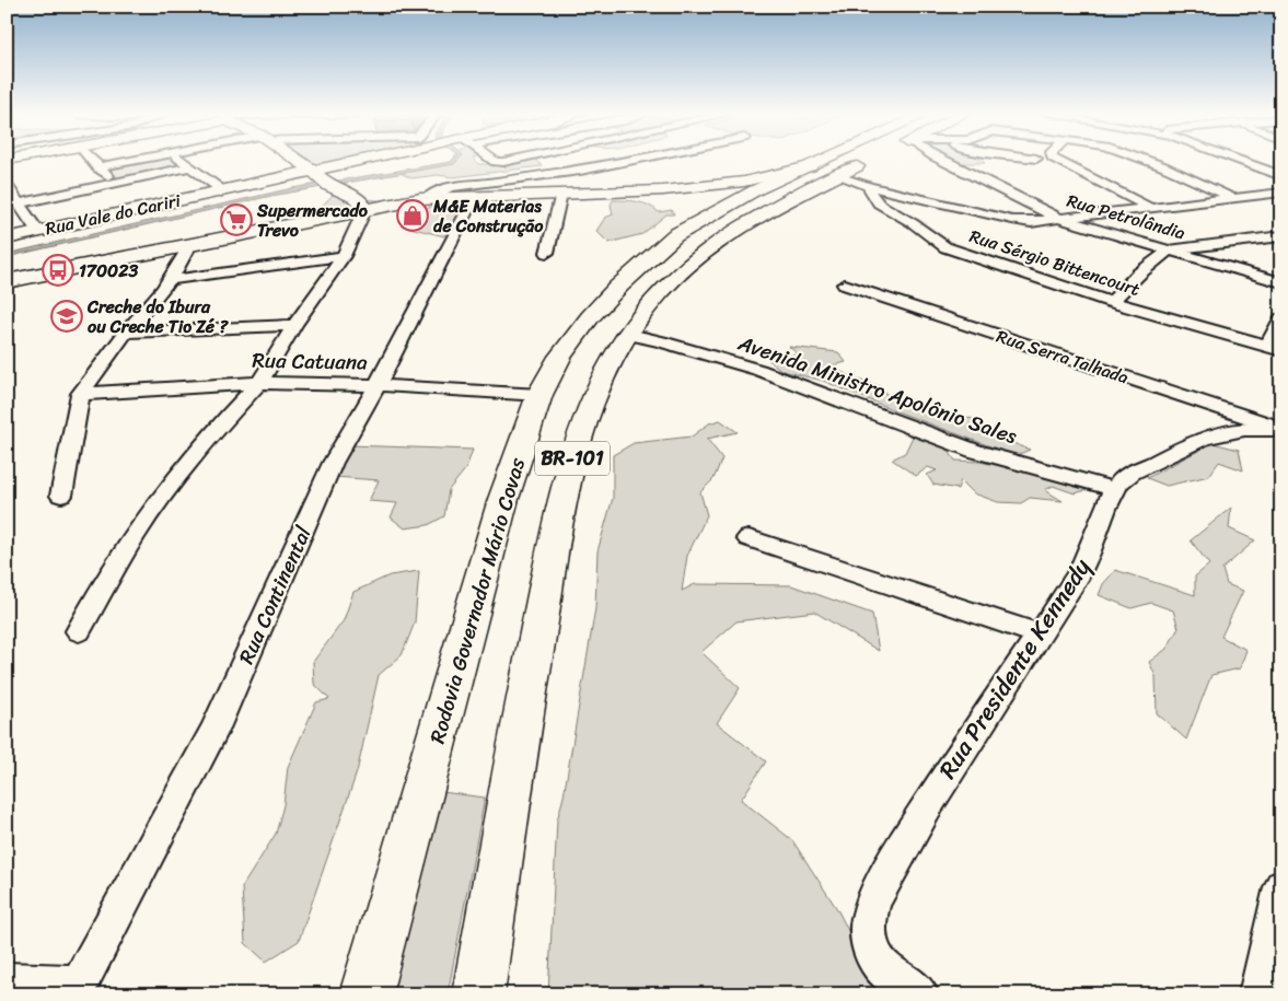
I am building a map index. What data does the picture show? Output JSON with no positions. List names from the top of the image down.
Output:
{
  "streets": {
    "main road": ["Rua Vale do Cariri", "BR-101", "Rodovia Governador Mário Covas"],
    "street": [
      "Rua Petrolândia",
      "Rua Sérgio Bittencourt",
      "Rua Serra Talhada",
      "Rua Catuana",
      "Avenida Ministro Apolônio Sales",
      "Rua Continental",
      "Rua Presidente Kennedy"
    ]
  },
  "crossings": [
    ["Rua Serra Talhada", "Rua Presidente Kennedy"],
    ["Rua Catuana", "Rua Continental"],
    ["Rua Catuana", "Rodovia Governador Mário Covas"],
    ["Avenida Ministro Apolônio Sales", "Rodovia Governador Mário Covas"],
    ["Avenida Ministro Apolônio Sales", "Rua Presidente Kennedy"]
  ],
  "places": {
    "shop": ["M&E Materias de Construção"],
    "supermarket": ["Supermercado Trevo"],
    "bus stop": ["170023"],
    "school or university": ["Creche do Ibura ou Creche Tio Zé ?"]
  }
}
